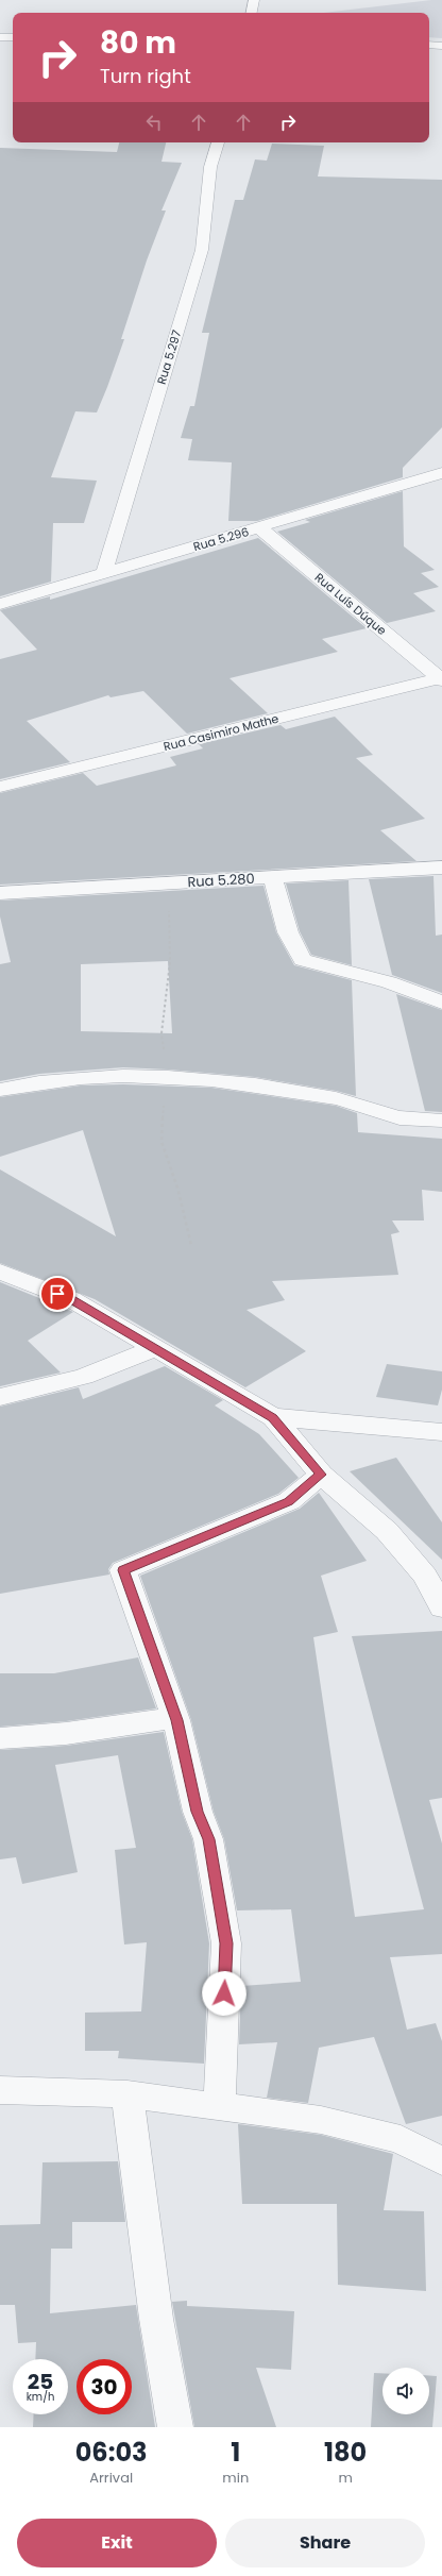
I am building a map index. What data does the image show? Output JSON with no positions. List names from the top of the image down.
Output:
{
  "streets": {
    "street": [
      "Rua 5.297",
      "Rua 5.296",
      "Rua Luís Dúque",
      "Rua Casimiro Mathe",
      "Rua 5.280"
    ]
  },
  "crossings": [
    ["Rua 5.297", "Rua 5.296"],
    ["Rua 5.296", "Rua Luís Dúque"],
    ["Rua Luís Dúque", "Rua Casimiro Mathe"]
  ],
  "page": {
    "turn": ["80 m", "Turn right"],
    "speed": "25 km/h",
    "limit": "30",
    "eta": [
      "06:03",
      "Arrival",
      "1",
      "min",
      "180",
      "m"
    ],
    "buttons": ["Exit", "Share"]
  }
}
